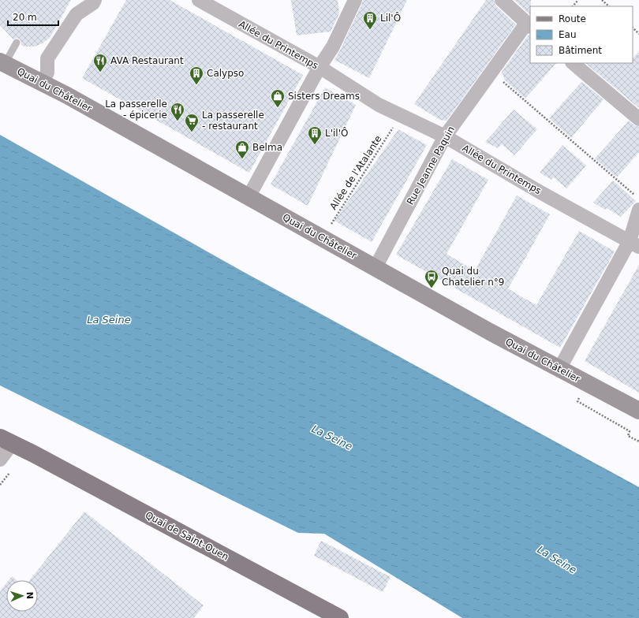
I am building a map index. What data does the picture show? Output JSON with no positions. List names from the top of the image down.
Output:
{
  "streets": {
    "main road": ["Quai de Saint-Ouen"],
    "street": ["Allée du Printemps", "Quai du Châtelier", "Rue Jeanne Paquin"],
    "path": ["Allée de l'Atalante"]
  },
  "crossings": [
    ["Allée du Printemps", "Rue Jeanne Paquin"],
    ["Allée du Printemps", "Allée de l'Atalante"],
    ["Quai du Châtelier", "Rue Jeanne Paquin"],
    ["Quai du Châtelier", "Allée de l'Atalante"]
  ],
  "water": ["La Seine"],
  "places": {
    "building": ["Lil'Ô", "Calypso", "L'il'Ô"],
    "restaurant": ["AVA Restaurant", "La passerelle - épicerie"],
    "shop": ["Sisters Dreams", "Belma"],
    "supermarket": ["La passerelle - restaurant"],
    "bus stop": ["Quai du Chatelier n°9"]
  },
  "legend": ["Route", "Eau", "Bâtiment"],
  "scale_bar": "20 m",
  "north": "right"
}
